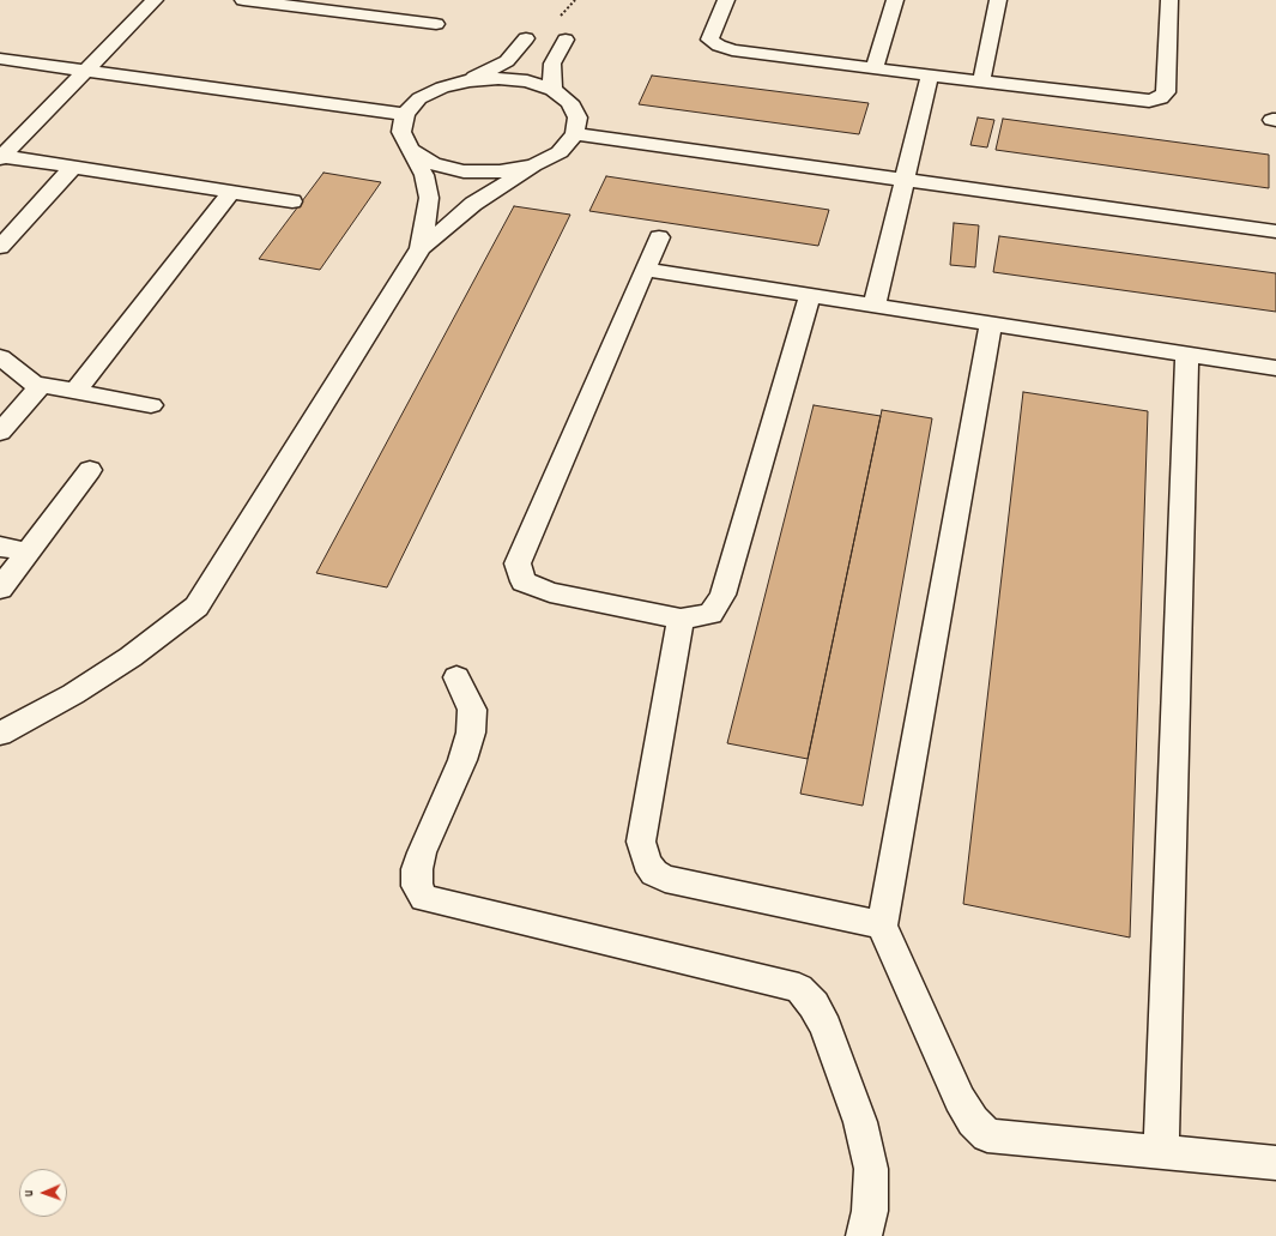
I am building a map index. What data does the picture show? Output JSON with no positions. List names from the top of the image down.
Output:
{
  "north": "left"
}
